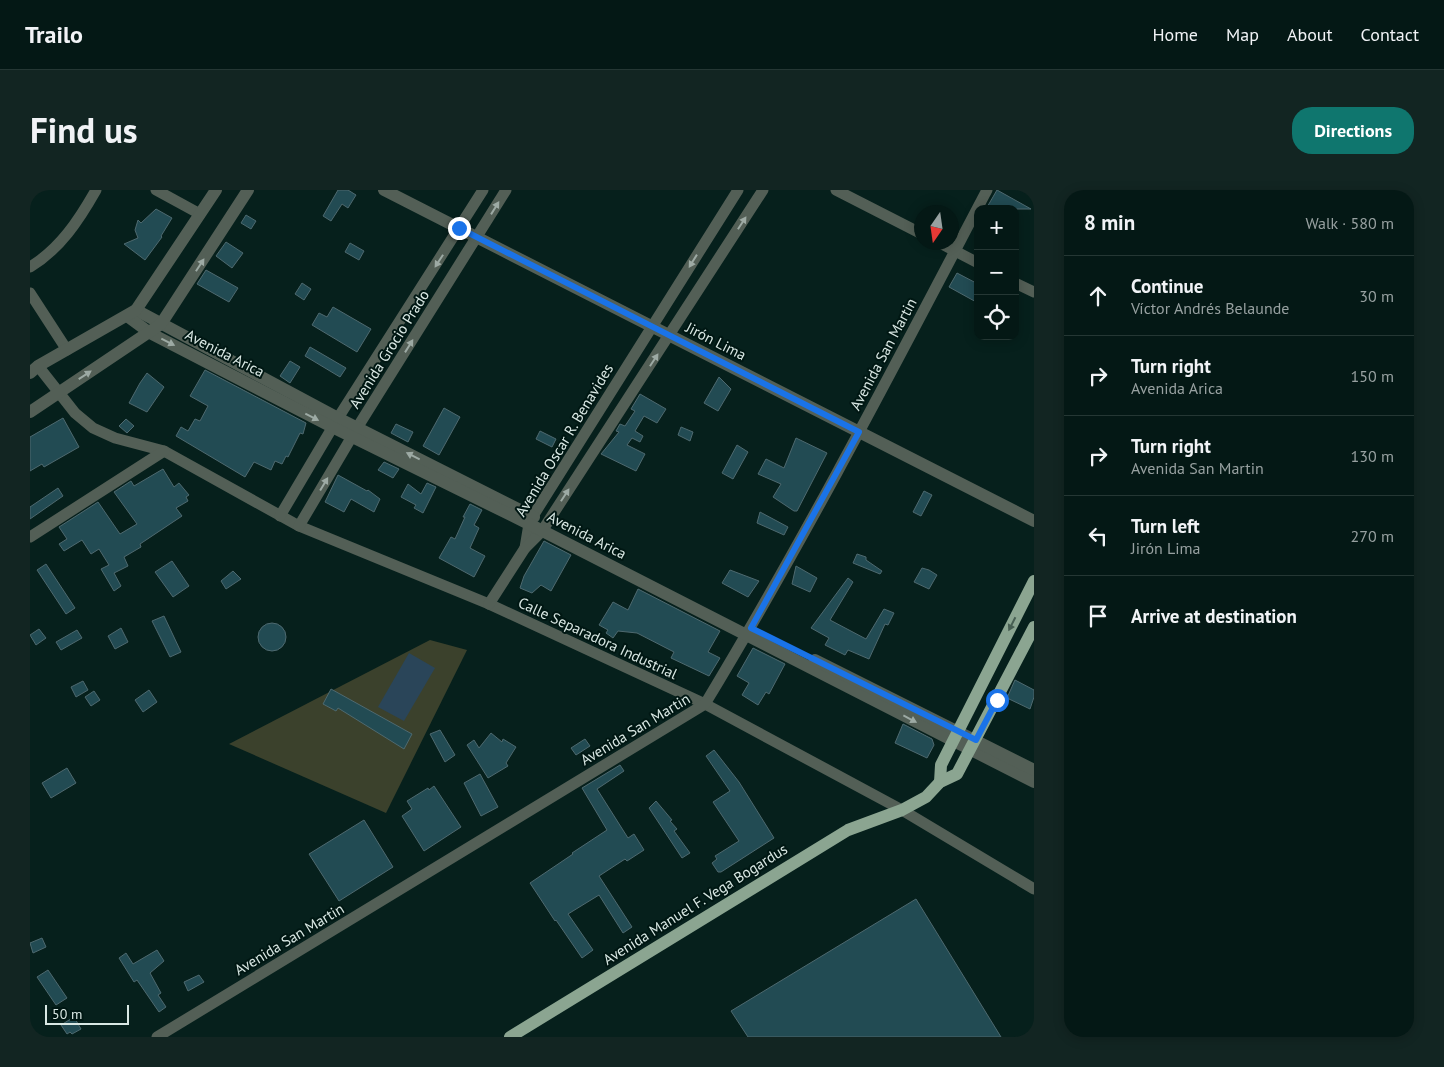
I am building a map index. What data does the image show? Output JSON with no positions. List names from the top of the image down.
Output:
{
  "streets": {
    "main road": ["Avenida Manuel F. Vega Bogardus"],
    "street": [
      "Jirón Lima",
      "Avenida Grocio Prado",
      "Avenida Arica",
      "Avenida San Martin",
      "Avenida Oscar R. Benavides",
      "Calle Separadora Industrial"
    ]
  },
  "crossings": [
    ["Jirón Lima", "Avenida Grocio Prado"],
    ["Jirón Lima", "Avenida San Martin"],
    ["Jirón Lima", "Avenida Oscar R. Benavides"],
    ["Avenida Grocio Prado", "Avenida Arica"],
    ["Avenida Grocio Prado", "Calle Separadora Industrial"],
    ["Avenida Arica", "Avenida San Martin"],
    ["Avenida Arica", "Avenida Oscar R. Benavides"],
    ["Avenida Arica", "Avenida Manuel F. Vega Bogardus"],
    ["Avenida San Martin", "Calle Separadora Industrial"],
    ["Calle Separadora Industrial", "Avenida Manuel F. Vega Bogardus"]
  ],
  "scale_bar": "50 m",
  "north": "bottom",
  "page": {
    "header": "Trailo",
    "nav": [
      "Home",
      "Map",
      "About",
      "Contact"
    ],
    "title": "Find us",
    "buttons": "Directions",
    "heading": ["8 min", "Walk · 580 m"],
    "map_buttons": ["+", "−"],
    "list": [
      ["Continue", "Víctor Andrés Belaunde", "30 m"],
      ["Turn right", "Avenida Arica", "150 m"],
      ["Turn right", "Avenida San Martin", "130 m"],
      ["Turn left", "Jirón Lima", "270 m"],
      "Arrive at destination"
    ],
    "scale": "50 m"
  }
}
